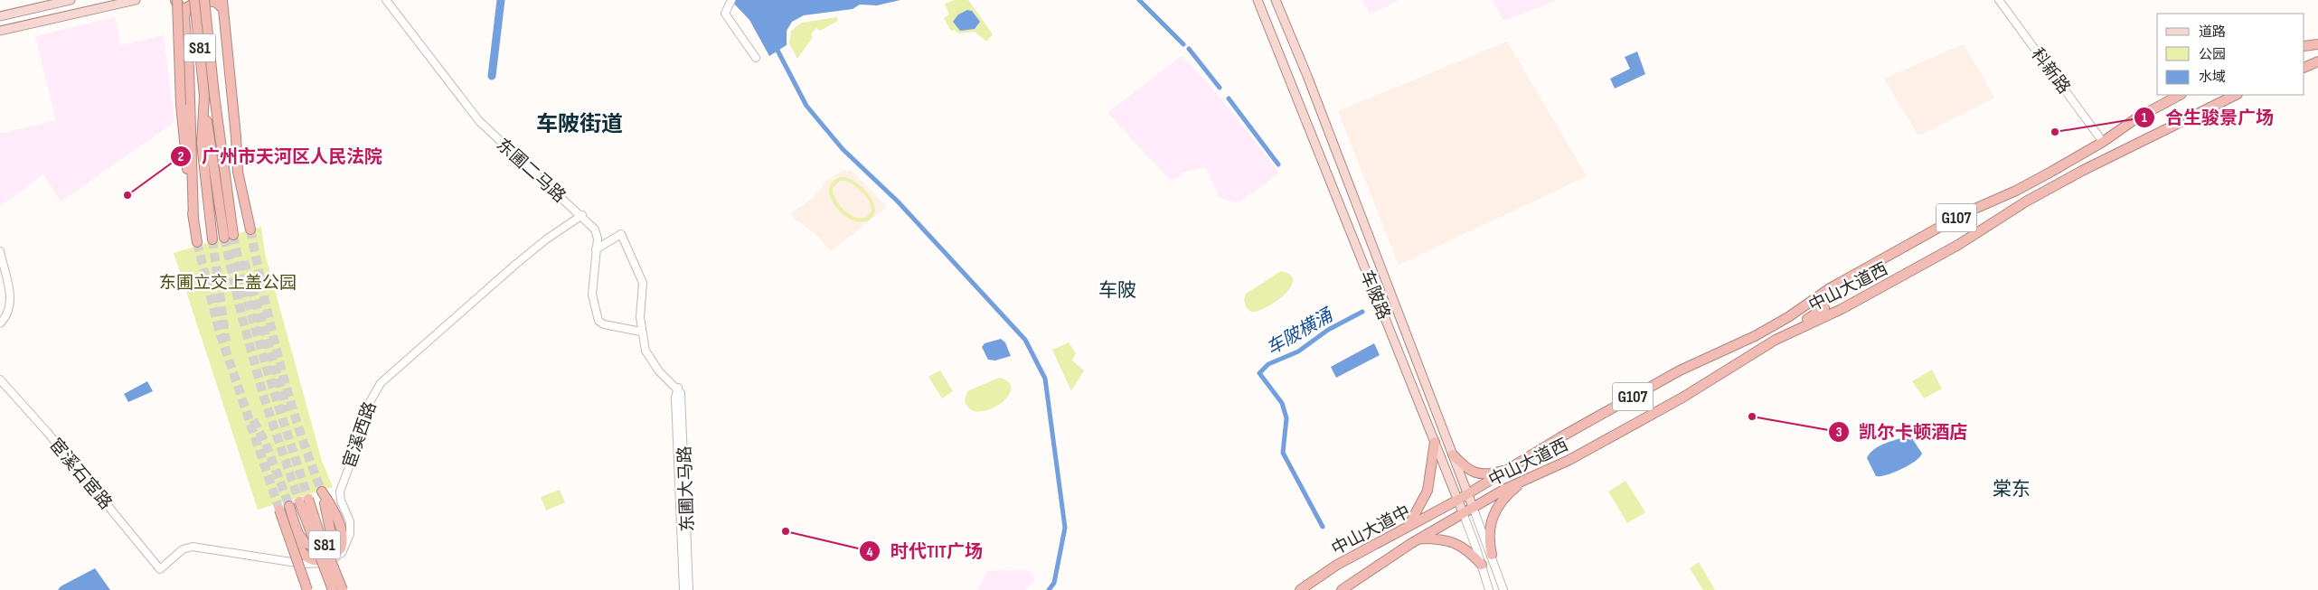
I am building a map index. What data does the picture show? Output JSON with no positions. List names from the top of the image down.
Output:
{
  "streets": {
    "highway": [
      "S81",
      "G107",
      "中山大道西",
      "中山大道中"
    ],
    "main road": ["车陂路"],
    "street": [
      "科新路",
      "东圃二马路",
      "宦溪西路",
      "宦溪石宦路",
      "东圃大马路"
    ]
  },
  "crossings": [
    ["科新路", "中山大道西"],
    ["东圃二马路", "宦溪西路"],
    ["中山大道西", "车陂路"],
    ["中山大道西", "中山大道中"],
    ["车陂路", "中山大道中"],
    ["宦溪西路", "宦溪石宦路"]
  ],
  "districts": ["车陂街道", "车陂", "棠东"],
  "water": ["车陂横涌"],
  "parks": ["东圃立交上盖公园"],
  "places": [
    "合生骏景广场",
    "广州市天河区人民法院",
    "凯尔卡顿酒店",
    "时代TIT广场"
  ],
  "legend": ["道路", "公园", "水域"]
}
